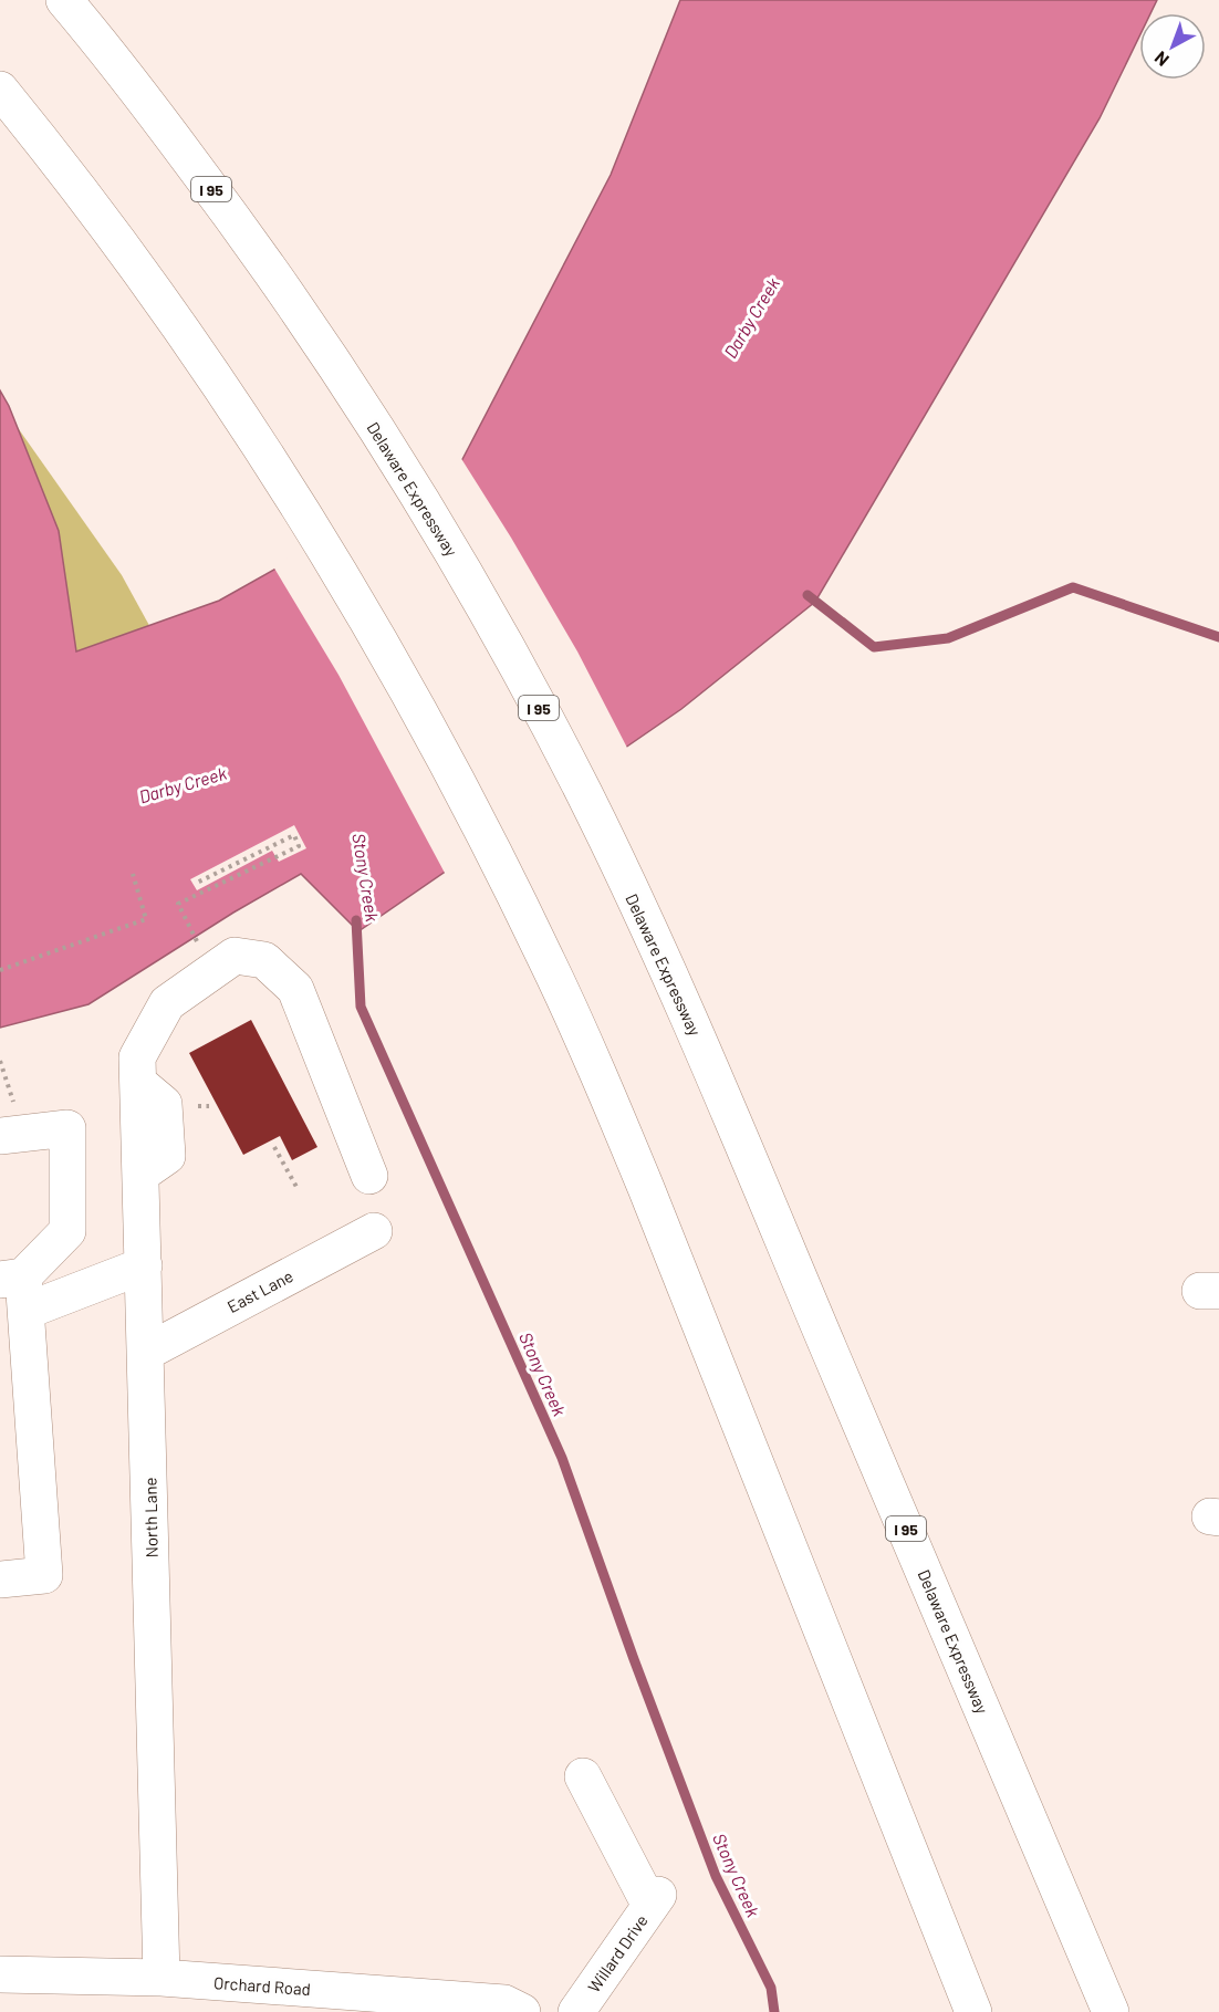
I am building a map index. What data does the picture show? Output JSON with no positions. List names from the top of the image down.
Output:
{
  "streets": {
    "main road": [
      "I 95",
      "Delaware Expressway",
      "East Lane",
      "North Lane",
      "Willard Drive",
      "Orchard Road"
    ]
  },
  "crossings": [
    ["East Lane", "North Lane"],
    ["North Lane", "Orchard Road"]
  ],
  "water": ["Darby Creek", "Stony Creek"],
  "north": "bottom left"
}
